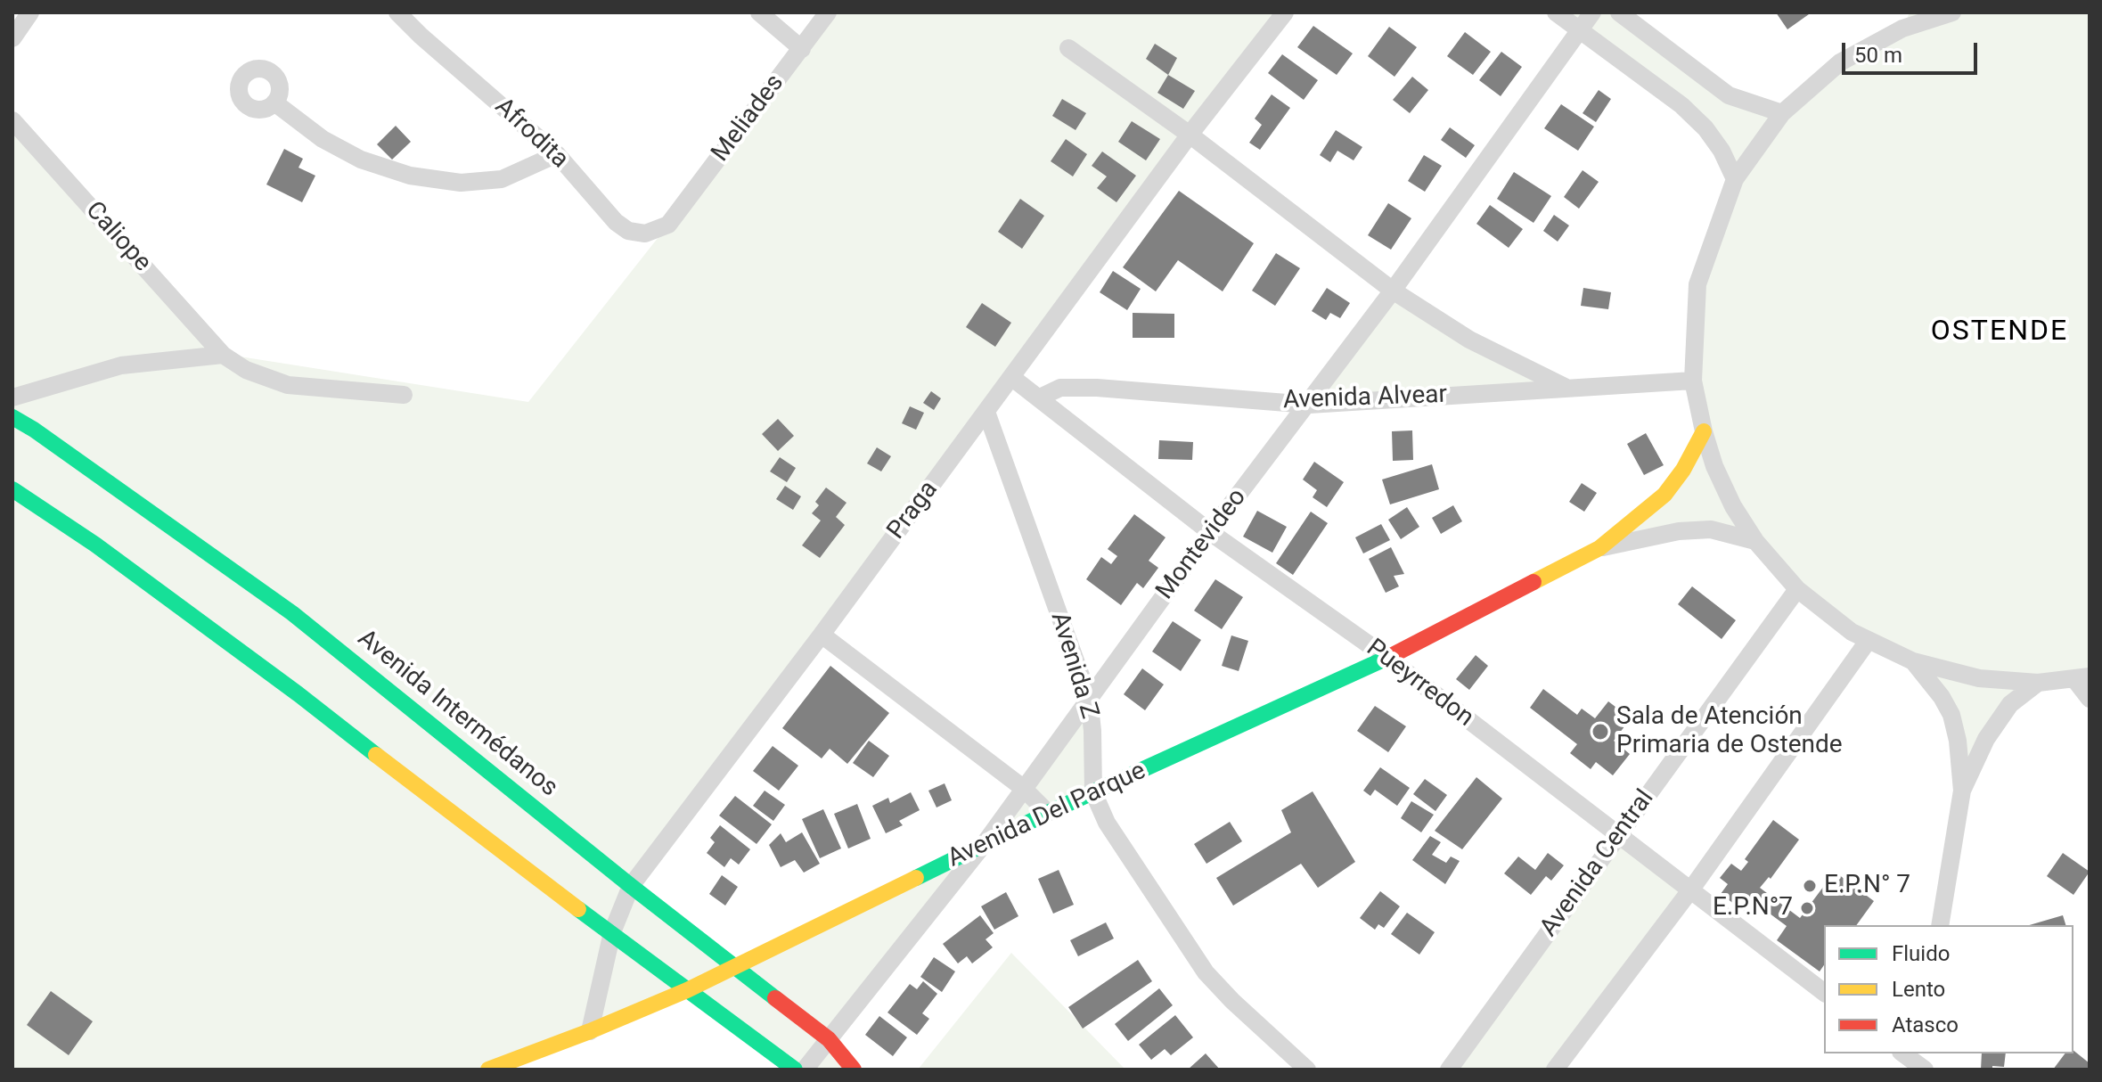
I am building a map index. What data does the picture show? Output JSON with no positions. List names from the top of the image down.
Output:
{
  "streets": {
    "main road": ["Avenida Intermédanos", "Avenida Del Parque"],
    "street": [
      "Meliades",
      "Afrodita",
      "Caliope",
      "Avenida Alvear",
      "Praga",
      "Montevideo",
      "Avenida Z",
      "Pueyrredon",
      "Avenida Central"
    ]
  },
  "crossings": [
    ["Meliades", "Afrodita"],
    ["Avenida Alvear", "Montevideo"],
    ["Avenida Alvear", "Pueyrredon"],
    ["Praga", "Avenida Z"],
    ["Praga", "Pueyrredon"],
    ["Praga", "Avenida Intermédanos"],
    ["Praga", "Avenida Del Parque"],
    ["Montevideo", "Avenida Z"],
    ["Montevideo", "Pueyrredon"],
    ["Montevideo", "Avenida Intermédanos"],
    ["Montevideo", "Avenida Del Parque"],
    ["Avenida Z", "Avenida Del Parque"],
    ["Pueyrredon", "Avenida Del Parque"],
    ["Pueyrredon", "Avenida Central"],
    ["Avenida Intermédanos", "Avenida Del Parque"]
  ],
  "districts": ["OSTENDE"],
  "places": ["Sala de Atención Primaria de Ostende", "E.P.N° 7", "E.P.N°7"],
  "legend": ["Fluido", "Lento", "Atasco"],
  "scale_bar": "50 m"
}
